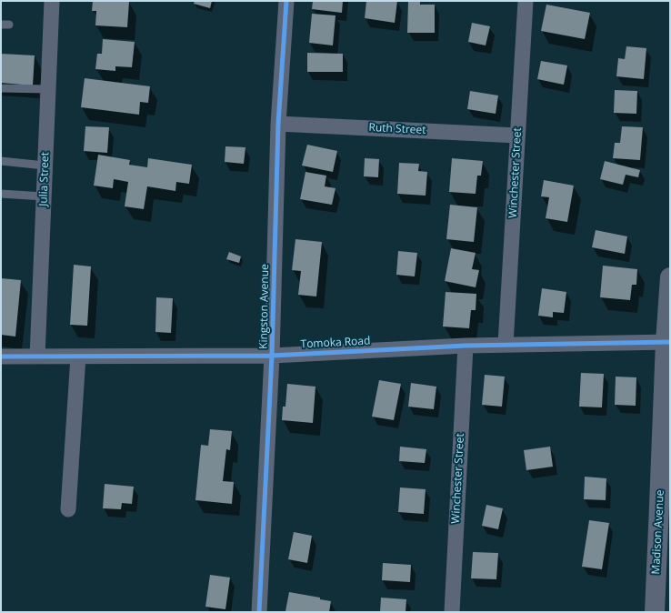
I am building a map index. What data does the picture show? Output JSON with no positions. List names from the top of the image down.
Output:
{
  "streets": {
    "street": [
      "Ruth Street",
      "Winchester Street",
      "Julia Street",
      "Kingston Avenue",
      "Tomoka Road",
      "Madison Avenue"
    ]
  },
  "crossings": [
    ["Ruth Street", "Winchester Street"],
    ["Ruth Street", "Kingston Avenue"],
    ["Winchester Street", "Tomoka Road"],
    ["Julia Street", "Tomoka Road"],
    ["Kingston Avenue", "Tomoka Road"],
    ["Tomoka Road", "Madison Avenue"]
  ]
}
